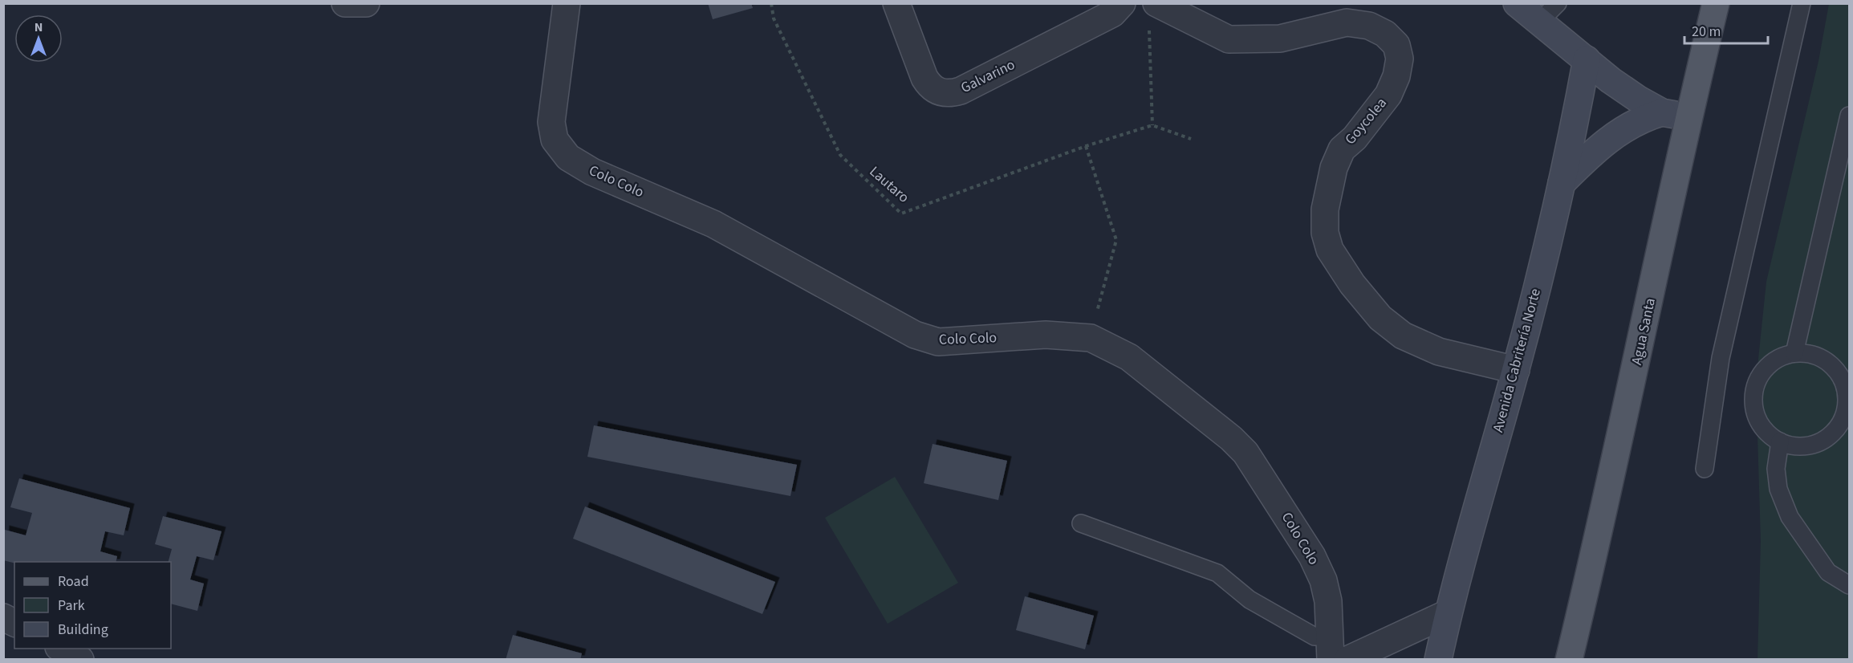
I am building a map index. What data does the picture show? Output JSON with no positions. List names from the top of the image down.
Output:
{
  "streets": {
    "main road": ["Agua Santa"],
    "street": [
      "Galvarino",
      "Goycolea",
      "Colo Colo",
      "Avenida Cabritería Norte"
    ],
    "path": ["Lautaro"]
  },
  "crossings": [
    ["Goycolea", "Avenida Cabritería Norte"]
  ],
  "legend": ["Road", "Park", "Building"],
  "scale_bar": "20 m",
  "north": "top"
}
